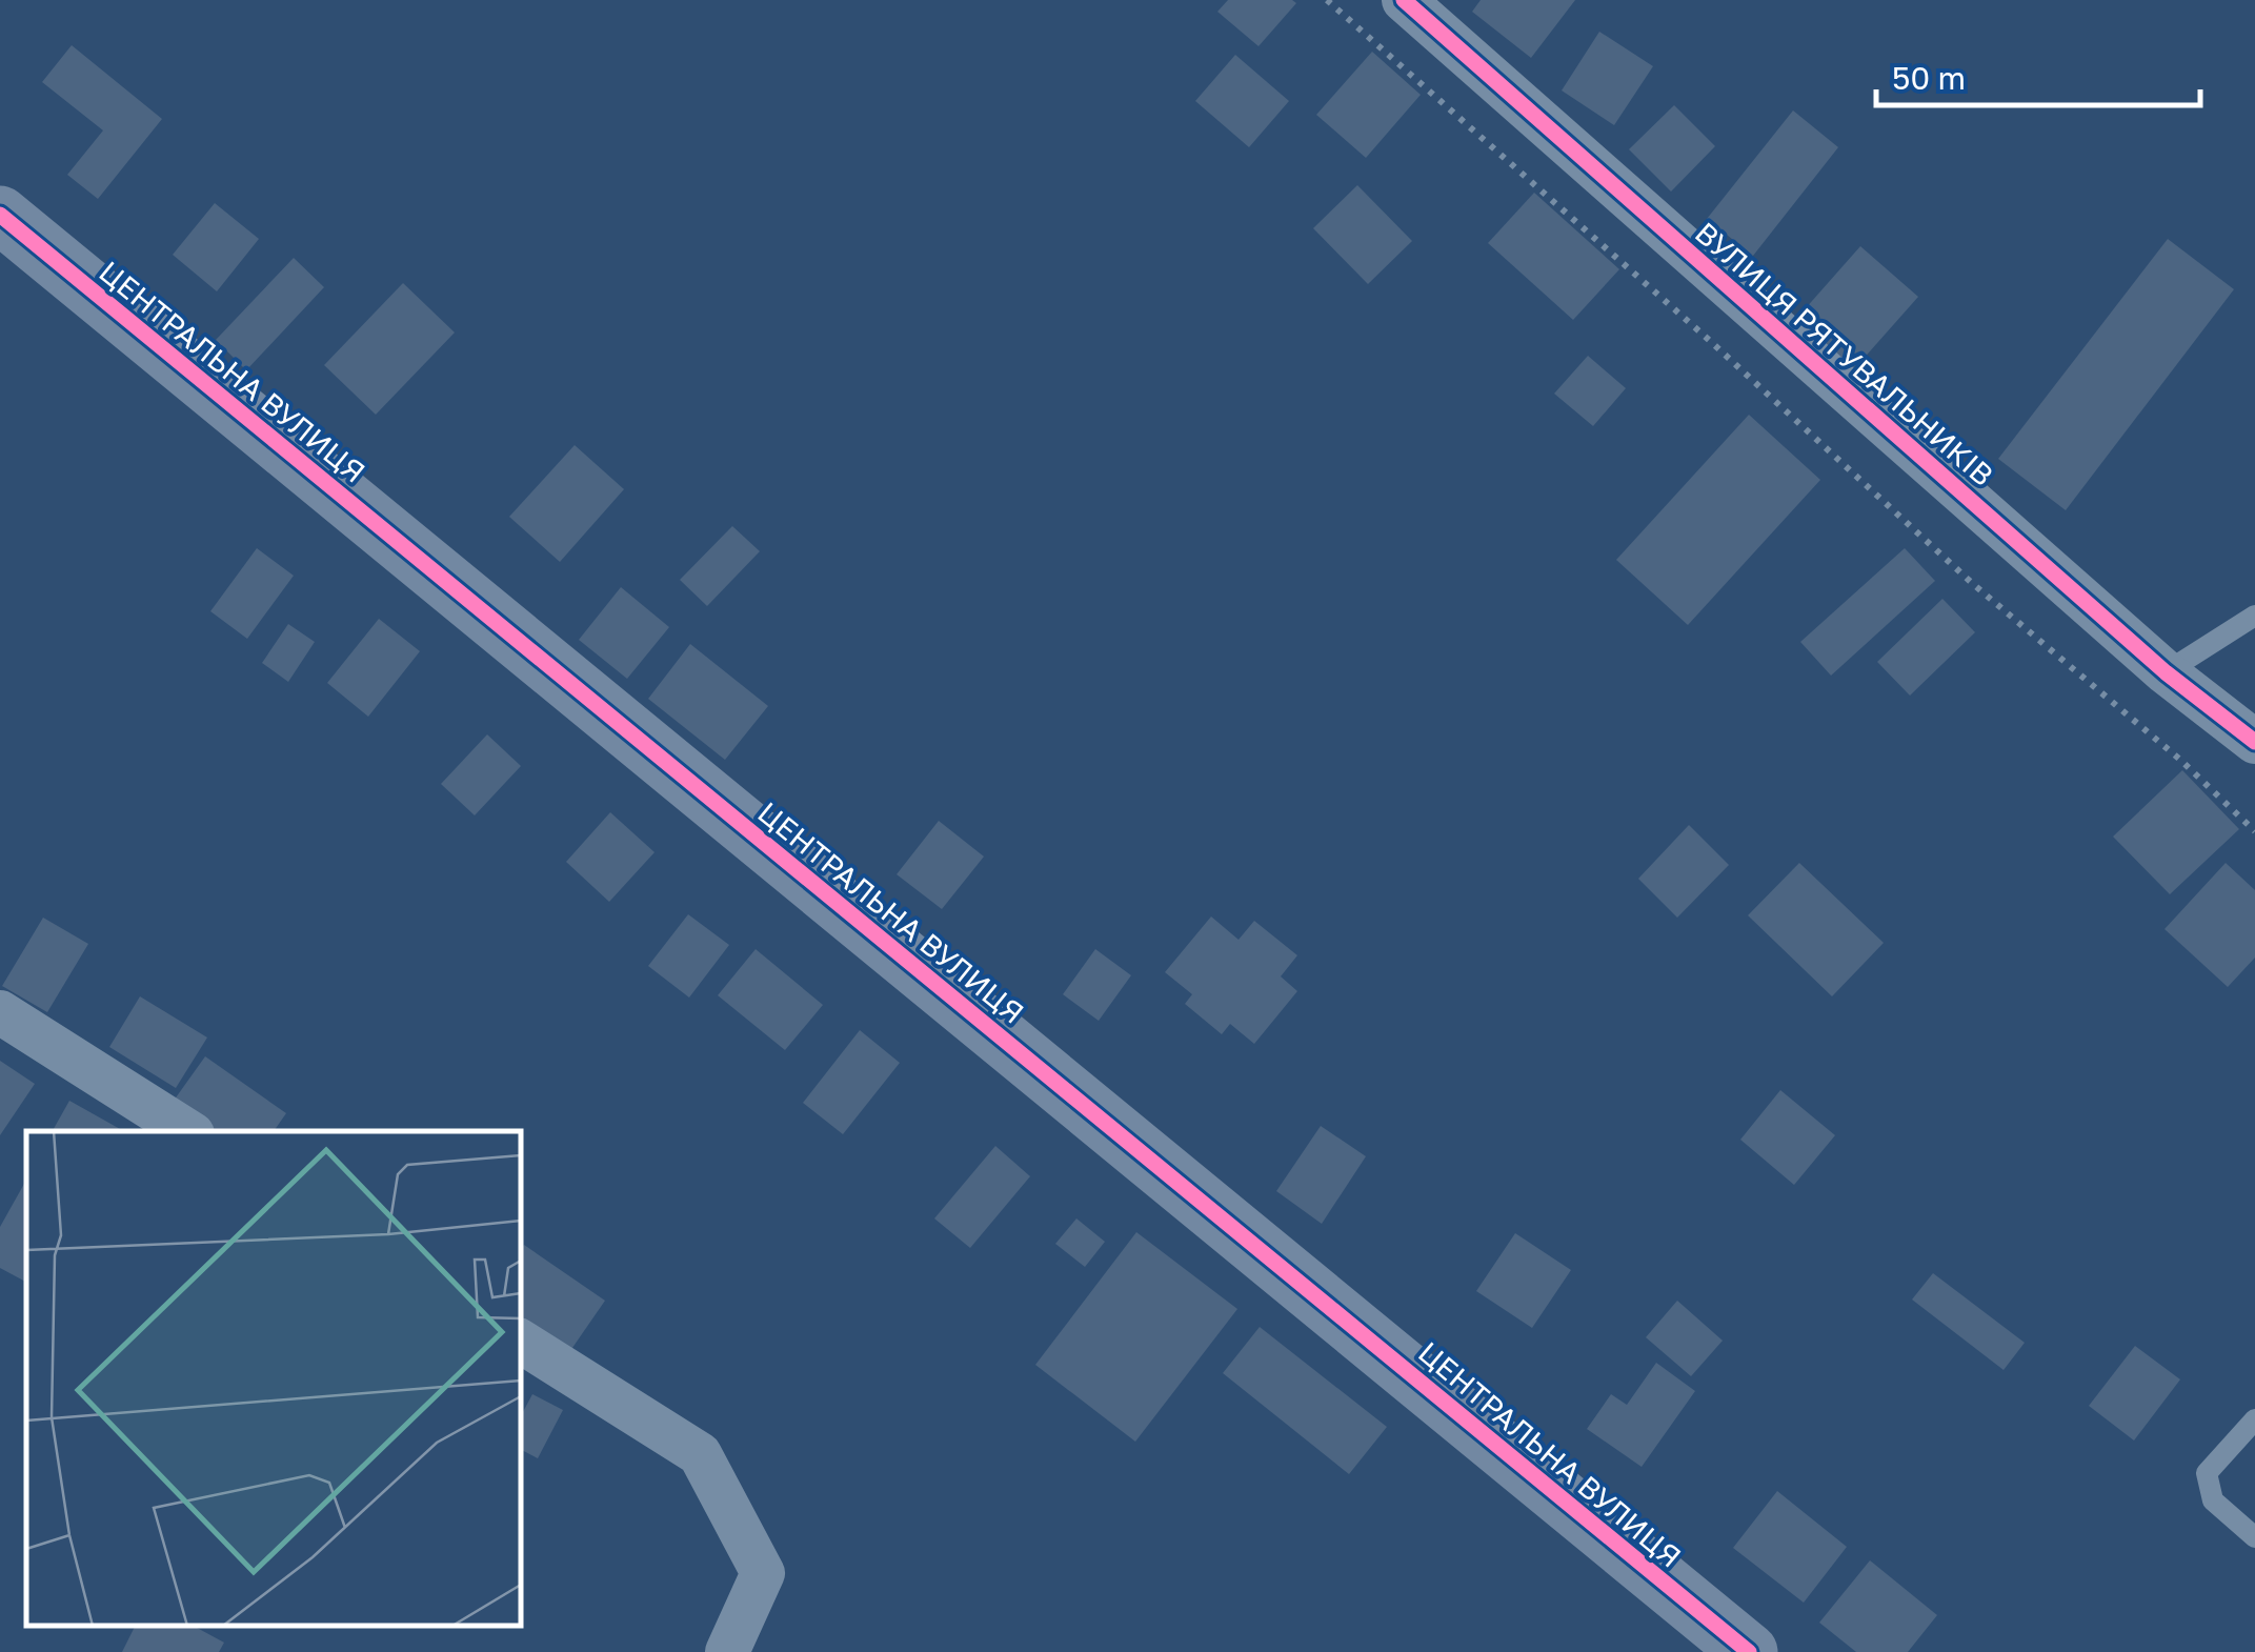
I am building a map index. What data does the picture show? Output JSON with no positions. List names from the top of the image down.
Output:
{
  "streets": {
    "street": ["ВУЛИЦЯ РЯТУВАЛЬНИКІВ", "ЦЕНТРАЛЬНА ВУЛИЦЯ"]
  },
  "scale_bar": "50 m"
}
